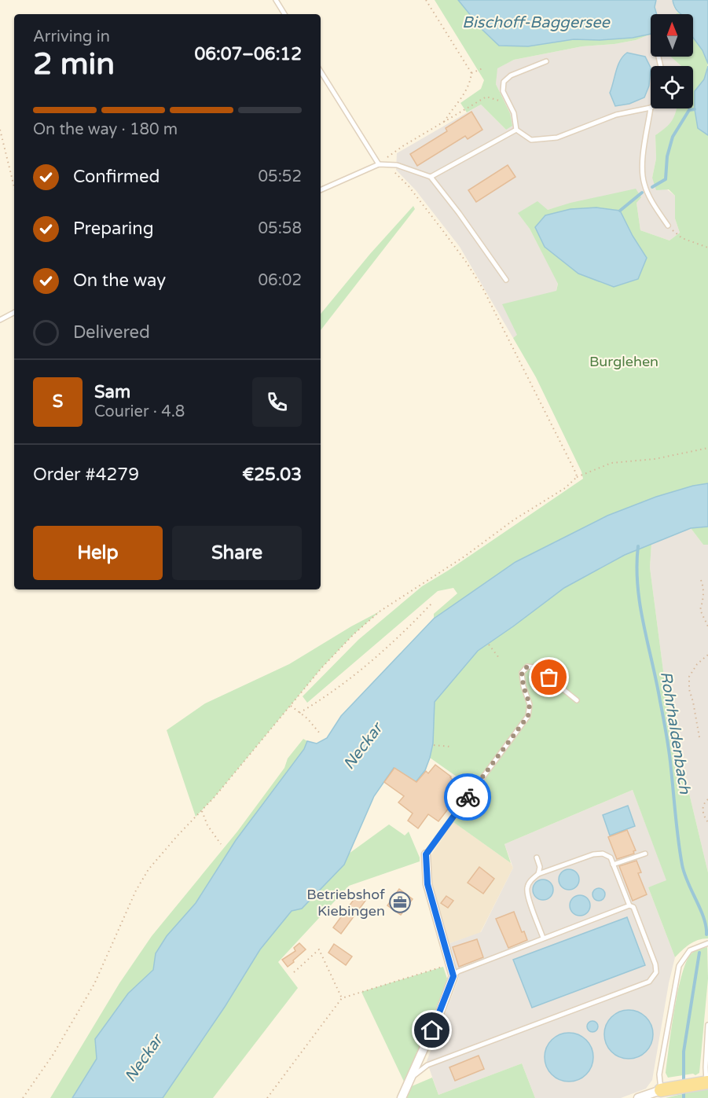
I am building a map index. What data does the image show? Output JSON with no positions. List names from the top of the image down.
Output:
{
  "water": ["Bischoff-Baggersee", "Rohrhaldenbach", "Neckar"],
  "parks": ["Burglehen"],
  "places": {
    "office": ["Betriebshof Kiebingen"]
  },
  "north": "top",
  "page": {
    "heading": ["2 min", "Arriving in", "06:07–06:12"],
    "panel": [
      "Sam",
      "Courier · 4.8",
      "Order #4279",
      "€25.03"
    ],
    "bar": "On the way · 180 m",
    "list": [
      ["Confirmed", "05:52"],
      ["Preparing", "05:58"],
      ["On the way", "06:02"],
      "Delivered"
    ],
    "round": "S",
    "buttons": ["Help", "Share"]
  }
}
